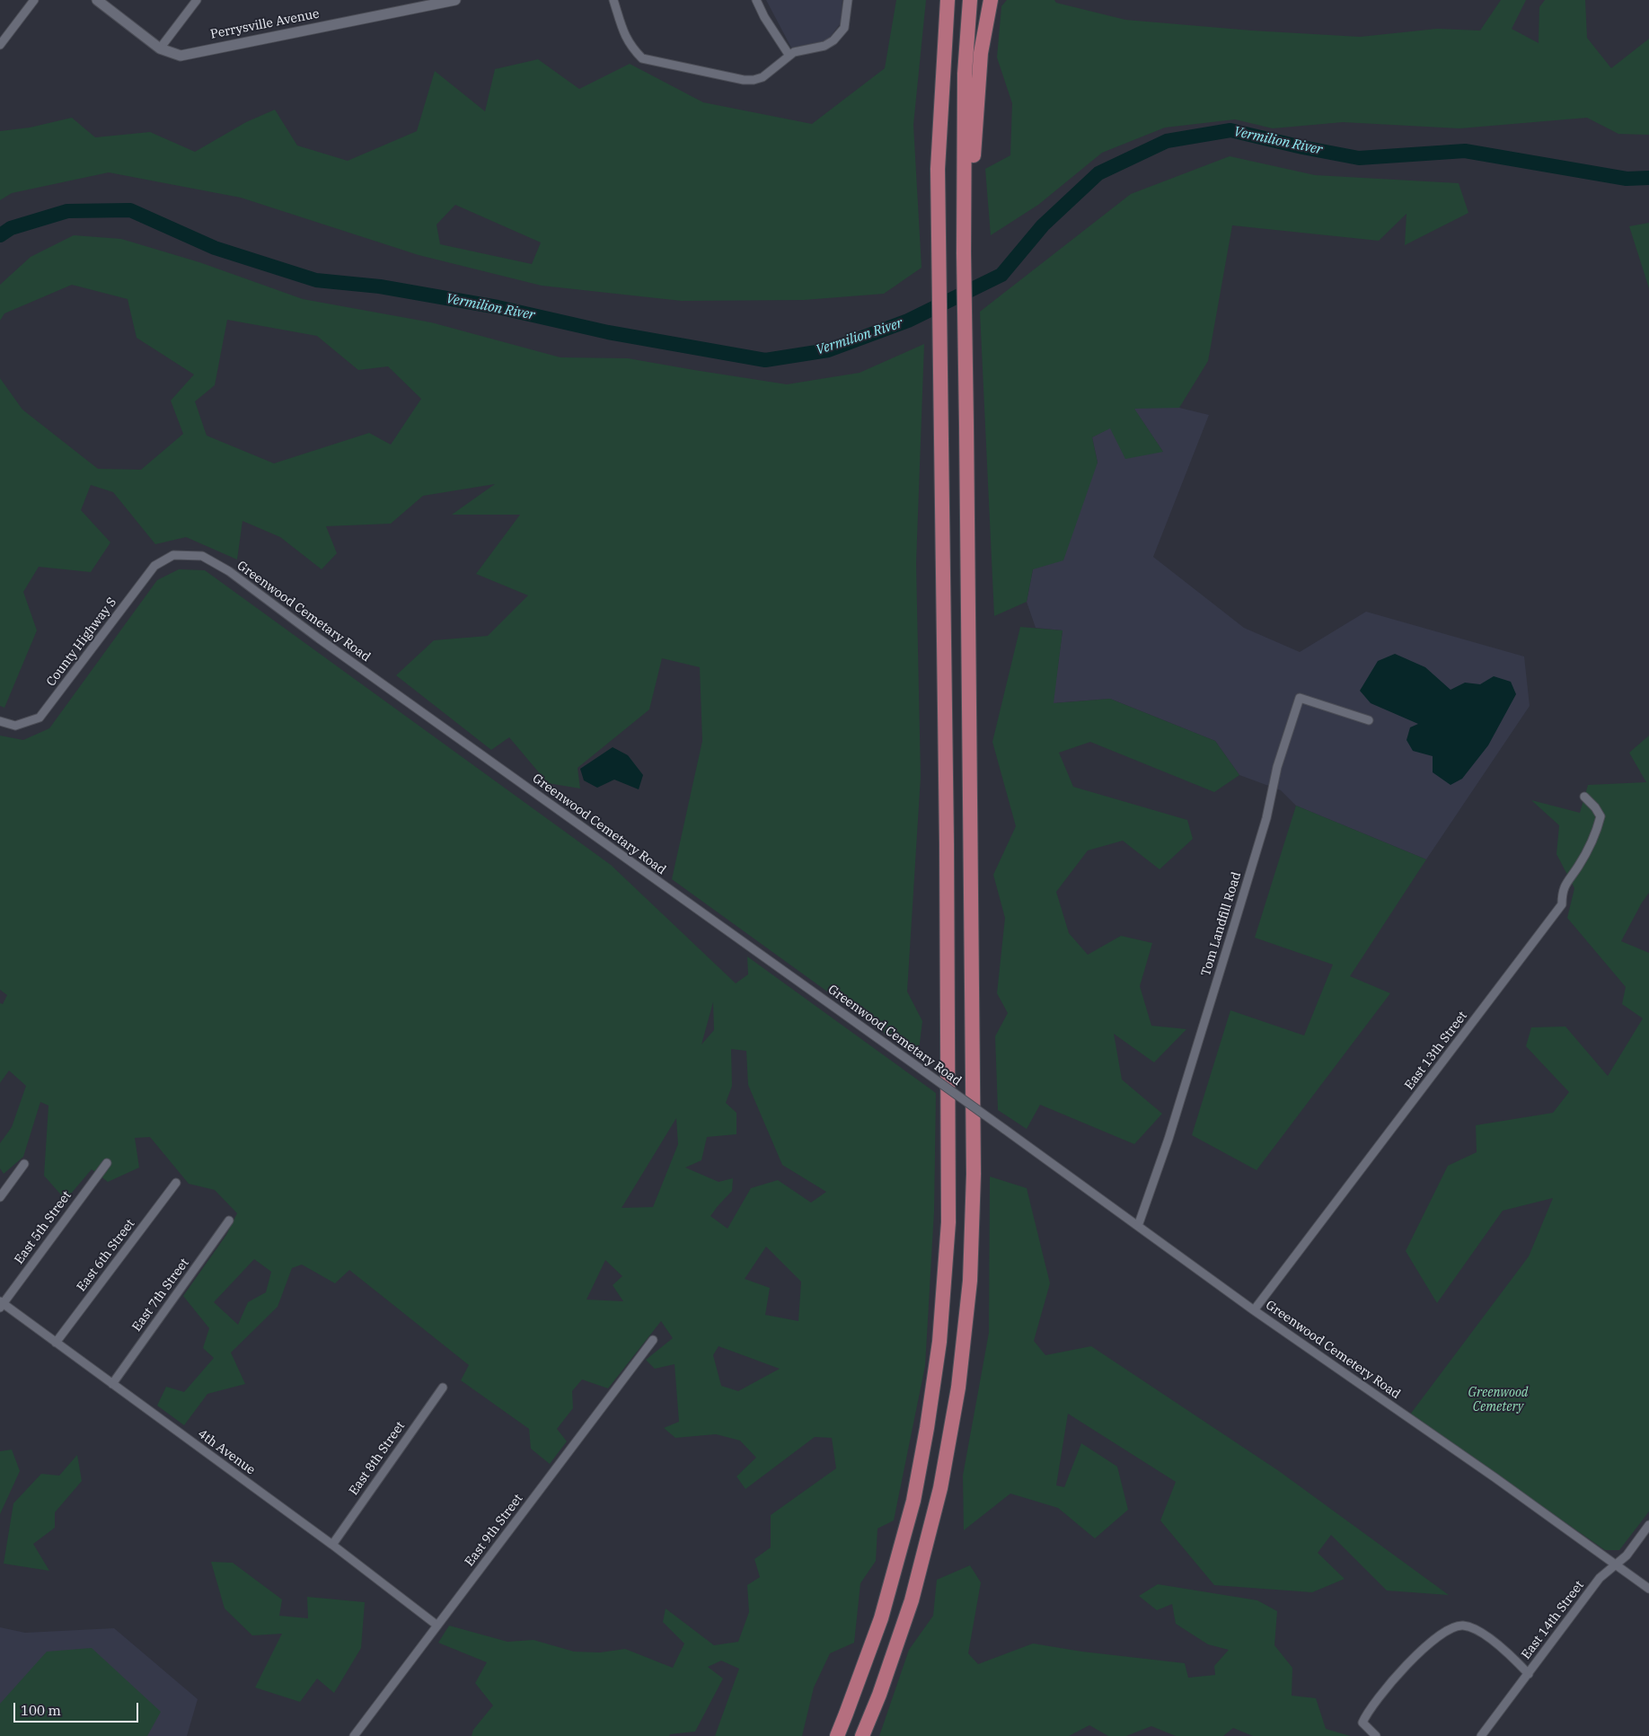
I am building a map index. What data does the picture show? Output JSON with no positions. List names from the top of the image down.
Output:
{
  "streets": {
    "street": [
      "Perrysville Avenue",
      "Greenwood Cemetary Road",
      "County Highway S",
      "Tom Landfill Road",
      "East 13th Street",
      "East 5th Street",
      "East 6th Street",
      "East 7th Street",
      "Greenwood Cemetery Road",
      "4th Avenue",
      "East 8th Street",
      "East 9th Street",
      "East 14th Street"
    ]
  },
  "crossings": [
    ["Greenwood Cemetary Road", "County Highway S"],
    ["Greenwood Cemetary Road", "Greenwood Cemetery Road"],
    ["Tom Landfill Road", "Greenwood Cemetery Road"],
    ["East 13th Street", "Greenwood Cemetery Road"],
    ["East 5th Street", "4th Avenue"],
    ["East 6th Street", "4th Avenue"],
    ["East 7th Street", "4th Avenue"],
    ["Greenwood Cemetery Road", "East 14th Street"],
    ["4th Avenue", "East 8th Street"],
    ["4th Avenue", "East 9th Street"]
  ],
  "water": ["Vermilion River"],
  "parks": ["Greenwood Cemetery"],
  "scale_bar": "100 m"
}
